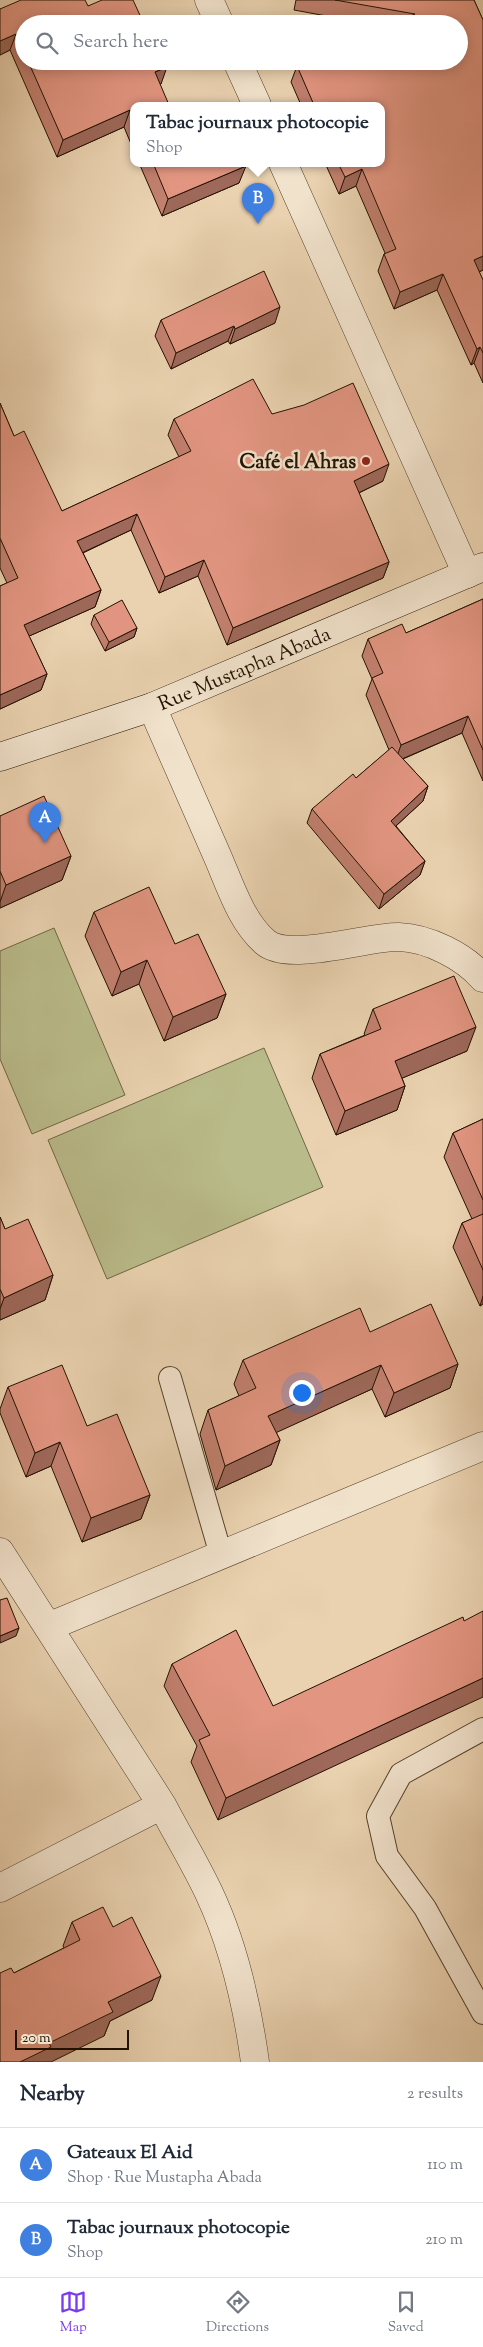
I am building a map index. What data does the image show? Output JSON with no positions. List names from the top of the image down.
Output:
{
  "streets": {
    "street": ["Rue Mustapha Abada"]
  },
  "places": ["Café el Ahras"],
  "scale_bar": "20 m",
  "page": {
    "search": "Search here",
    "popup": ["Tabac journaux photocopie", "Shop"],
    "pins": ["B", "A"],
    "scale": "20 m",
    "heading": ["Nearby", "2 results"],
    "list": [
      {
        "mark": "A",
        "name": "Gateaux El Aid",
        "note": "Shop · Rue Mustapha Abada",
        "value": "110 m"
      },
      {
        "mark": "B",
        "name": "Tabac journaux photocopie",
        "note": "Shop",
        "value": "210 m"
      }
    ],
    "nav": ["Map", "Directions", "Saved"]
  }
}
